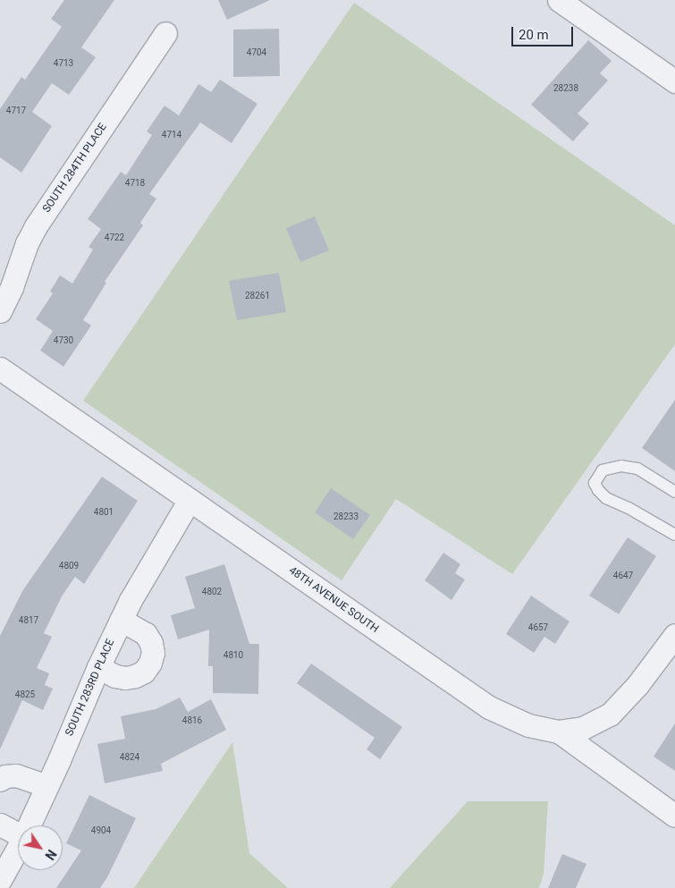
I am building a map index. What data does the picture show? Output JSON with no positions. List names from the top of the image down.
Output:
{
  "streets": {
    "street": ["SOUTH 284TH PLACE", "48TH AVENUE SOUTH", "SOUTH 283RD PLACE"]
  },
  "crossings": [
    ["48TH AVENUE SOUTH", "SOUTH 283RD PLACE"]
  ],
  "house_numbers": [
    "4704",
    "4713",
    "28238",
    "4717",
    "4714",
    "4718",
    "4722",
    "28261",
    "4730",
    "4801",
    "28233",
    "4809",
    "4647",
    "4802",
    "4817",
    "4657",
    "4810",
    "4825",
    "4816",
    "4824",
    "4904"
  ],
  "scale_bar": "20 m",
  "north": "bottom right"
}
